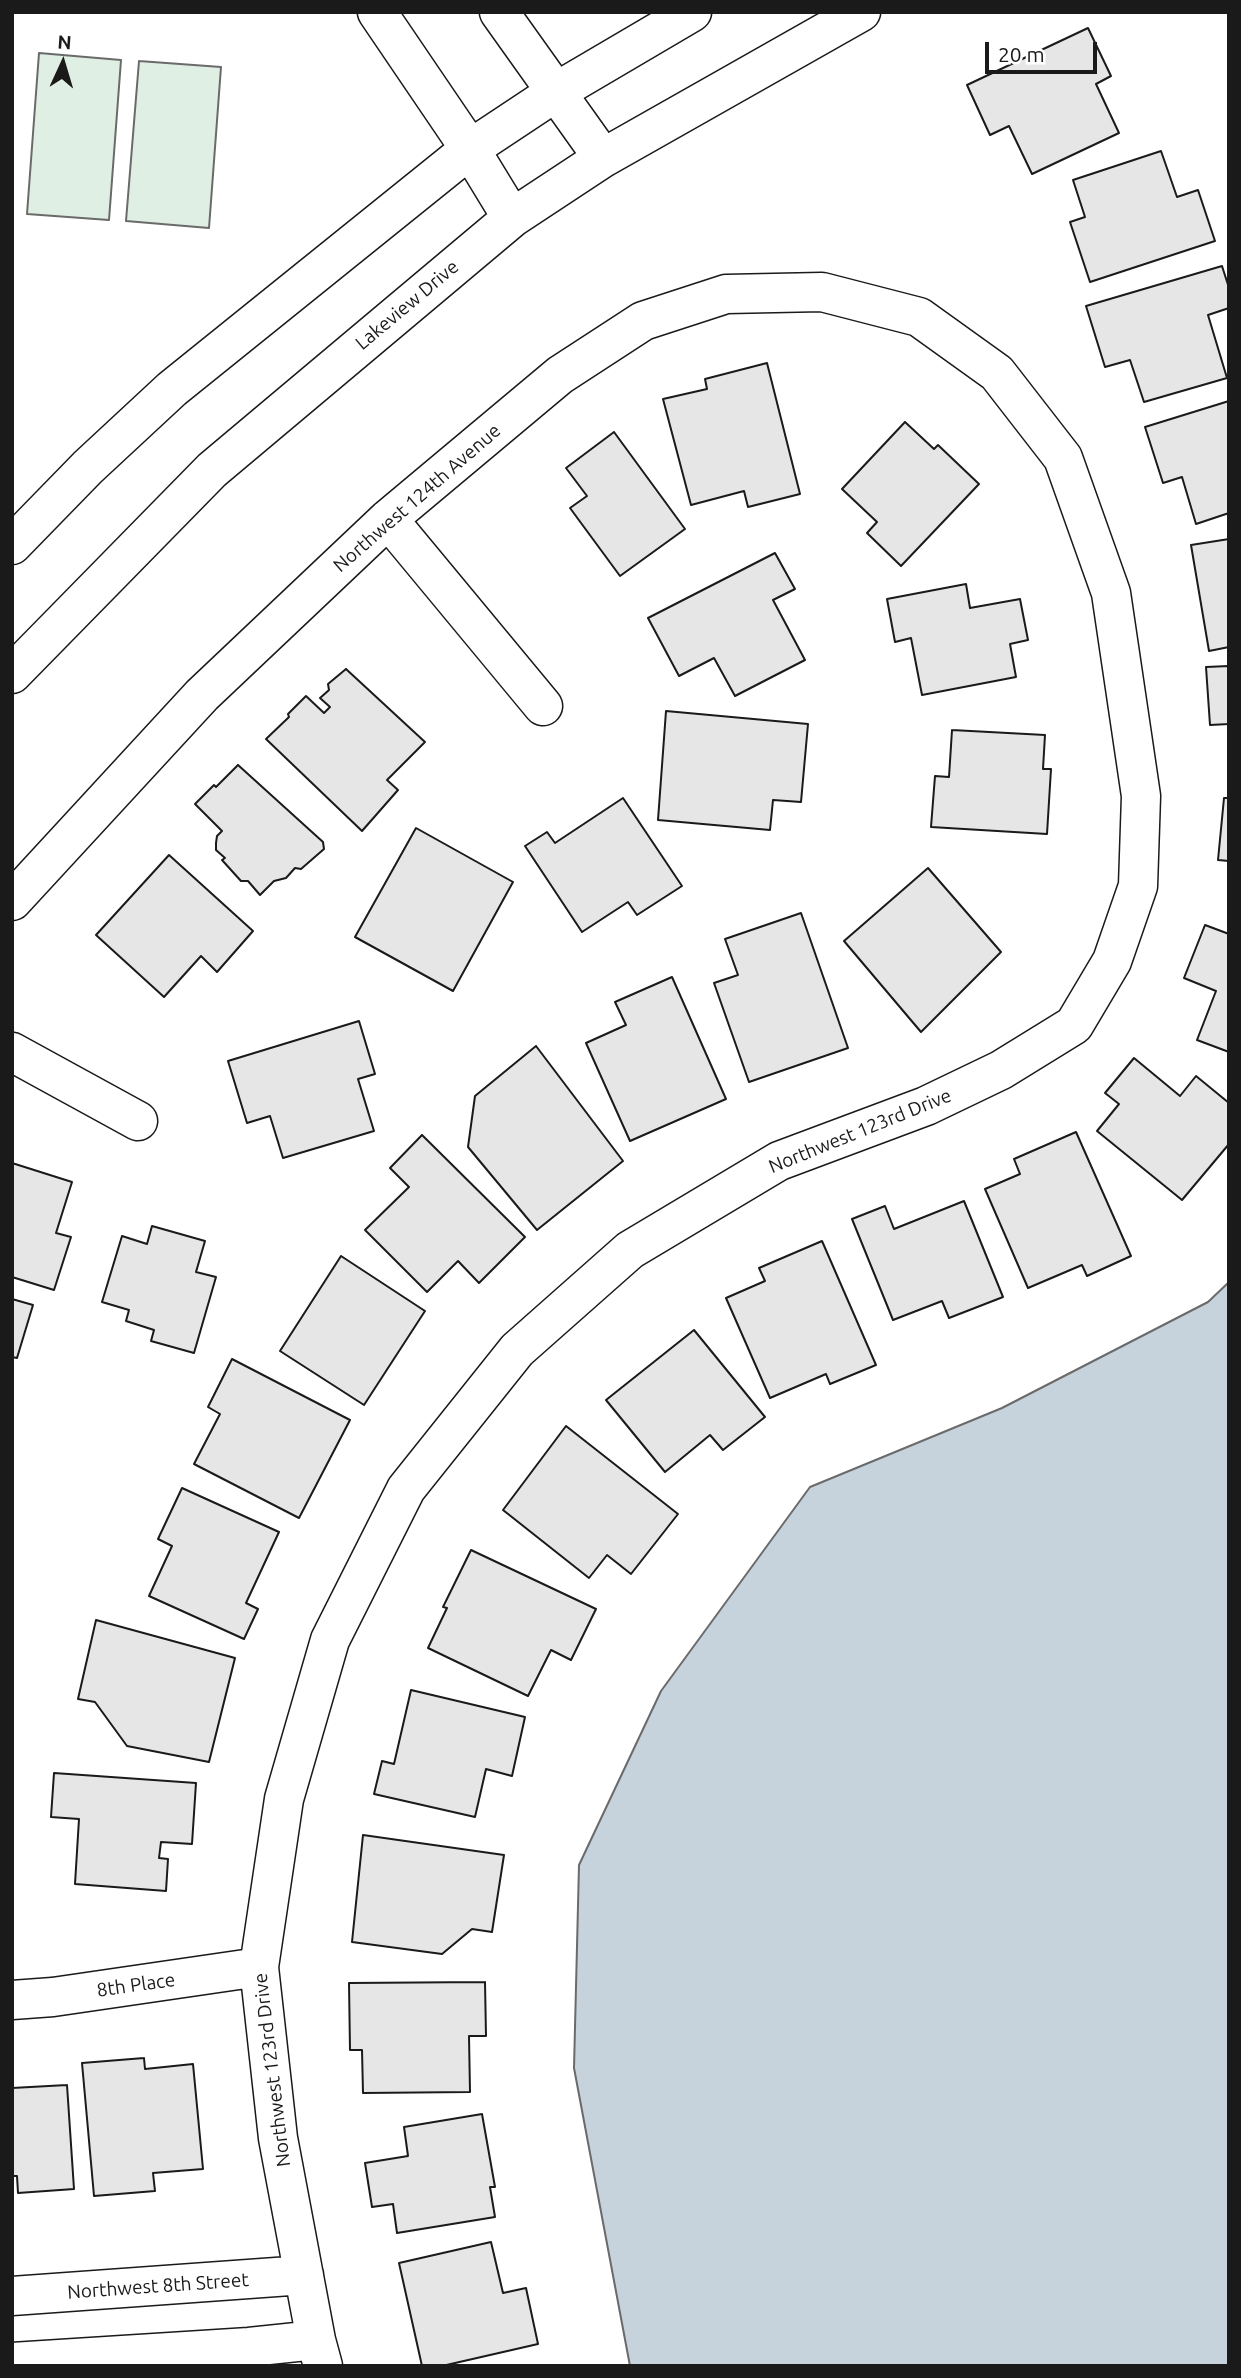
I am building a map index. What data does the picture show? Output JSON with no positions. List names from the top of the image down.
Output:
{
  "streets": {
    "street": [
      "Lakeview Drive",
      "Northwest 124th Avenue",
      "Northwest 123rd Drive",
      "8th Place",
      "Northwest 8th Street"
    ]
  },
  "crossings": [
    ["Northwest 124th Avenue", "Northwest 123rd Drive"],
    ["Northwest 123rd Drive", "8th Place"],
    ["Northwest 123rd Drive", "Northwest 8th Street"]
  ],
  "scale_bar": "20 m",
  "north": "top"
}
